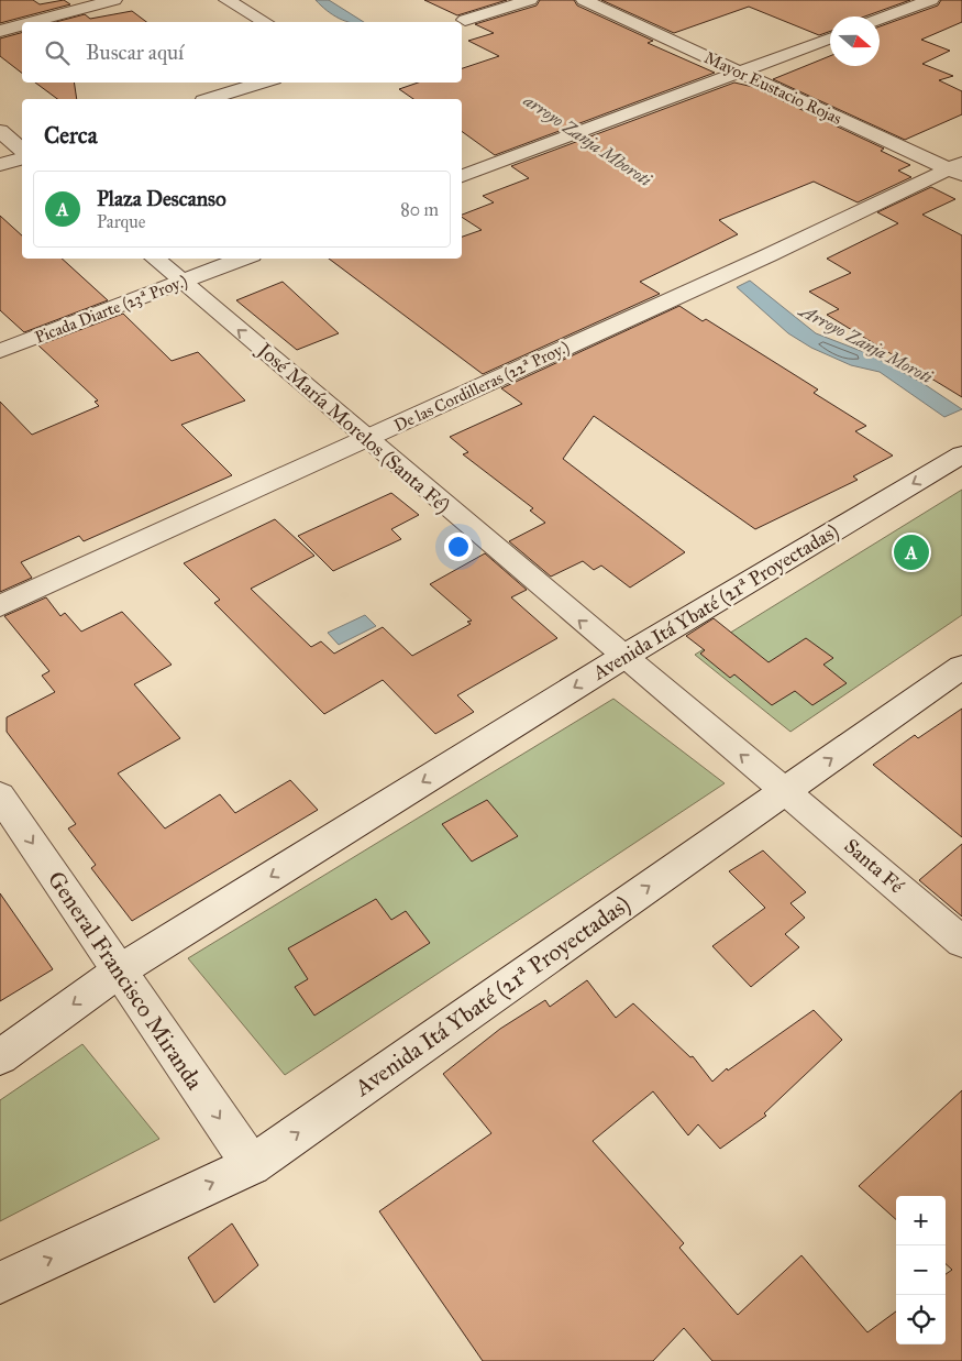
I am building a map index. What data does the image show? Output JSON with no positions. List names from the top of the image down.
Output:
{
  "streets": {
    "street": [
      "Mayor Eustacio Rojas",
      "Picada Diarte (23ª Proy.)",
      "De las Cordilleras (22ª Proy.)",
      "José María Morelos (Santa Fé)",
      "Avenida Itá Ybaté (21ª Proyectadas)",
      "Santa Fé",
      "General Francisco Miranda"
    ]
  },
  "crossings": [
    ["Mayor Eustacio Rojas", "De las Cordilleras (22ª Proy.)"],
    ["Picada Diarte (23ª Proy.)", "José María Morelos (Santa Fé)"],
    ["De las Cordilleras (22ª Proy.)", "José María Morelos (Santa Fé)"],
    ["José María Morelos (Santa Fé)", "Avenida Itá Ybaté (21ª Proyectadas)"],
    ["José María Morelos (Santa Fé)", "Santa Fé"],
    ["Avenida Itá Ybaté (21ª Proyectadas)", "Santa Fé"],
    ["Avenida Itá Ybaté (21ª Proyectadas)", "General Francisco Miranda"]
  ],
  "one_way": ["José María Morelos (Santa Fé)", "General Francisco Miranda"],
  "water": ["arroyo Zanja Mboroti", "Arroyo Zanja Moroti"],
  "north": "right",
  "page": {
    "search": "Buscar aquí",
    "heading": "Cerca",
    "list": [
      {
        "mark": "A",
        "name": "Plaza Descanso",
        "note": "Parque",
        "value": "80 m"
      }
    ],
    "pins": "A",
    "map_buttons": ["+", "−"]
  }
}
